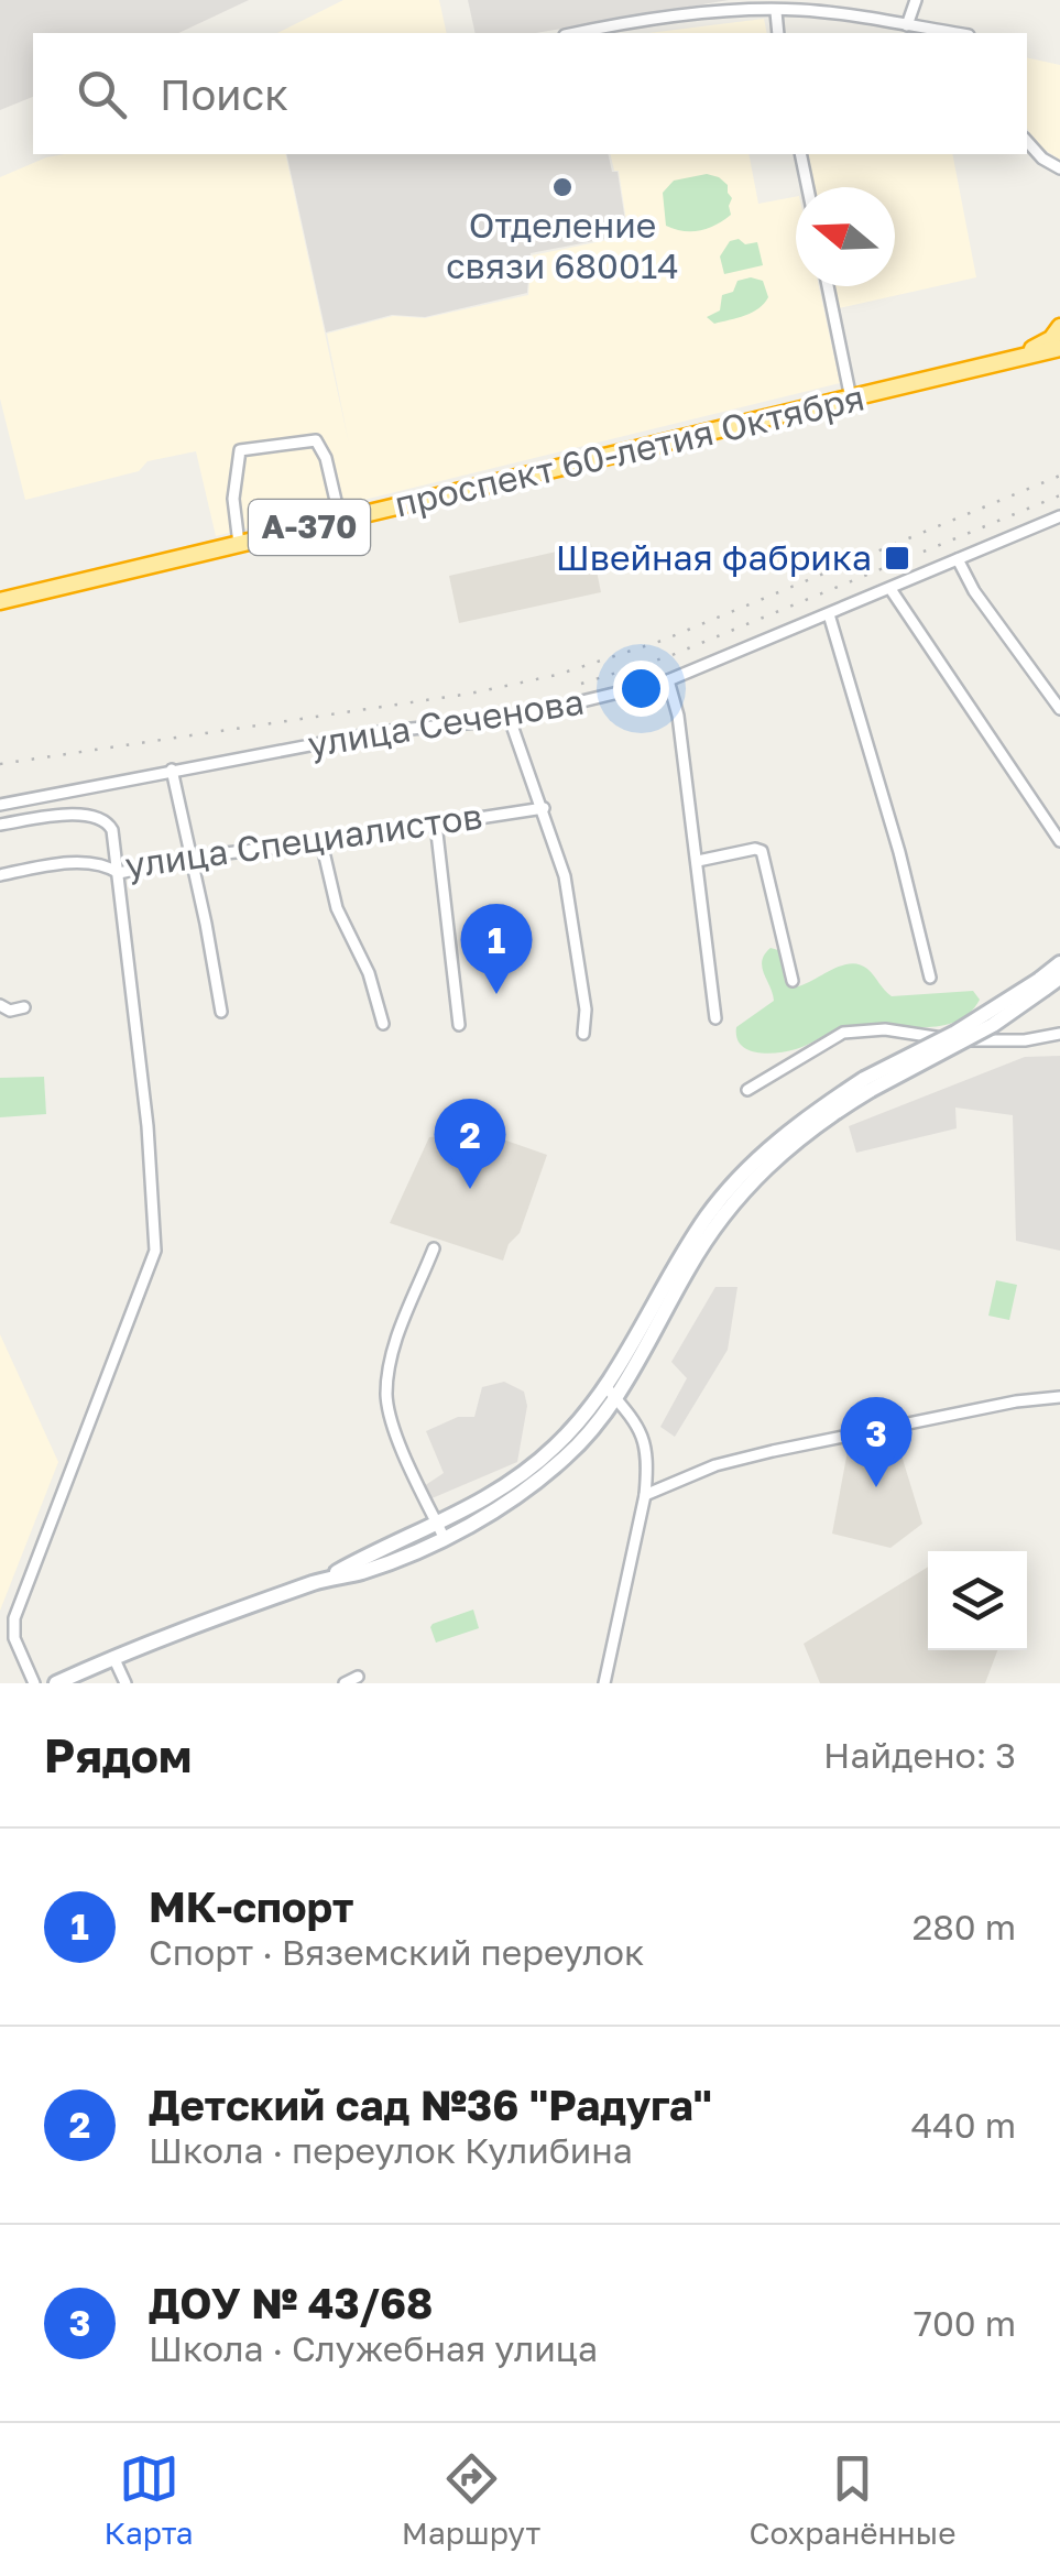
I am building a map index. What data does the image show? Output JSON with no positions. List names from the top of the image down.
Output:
{
  "streets": {
    "highway": ["проспект 60-летия Октября", "А-370"],
    "street": ["улица Сеченова", "улица Специалистов"]
  },
  "places": {
    "other": ["Отделение связи 680014"],
    "transit": ["Швейная фабрика"]
  },
  "north": "left",
  "page": {
    "search": "Поиск",
    "pins": ["1", "2", "3"],
    "heading": ["Рядом", "Найдено: 3"],
    "list": [
      {
        "mark": "1",
        "name": "МК-спорт",
        "note": "Спорт · Вяземский переулок",
        "value": "280 m"
      },
      {
        "mark": "2",
        "name": "Детский сад №36 \"Радуга\"",
        "note": "Школа · переулок Кулибина",
        "value": "440 m"
      },
      {
        "mark": "3",
        "name": "ДОУ № 43/68",
        "note": "Школа · Служебная улица",
        "value": "700 m"
      }
    ],
    "nav": ["Карта", "Маршрут", "Сохранённые"]
  }
}
